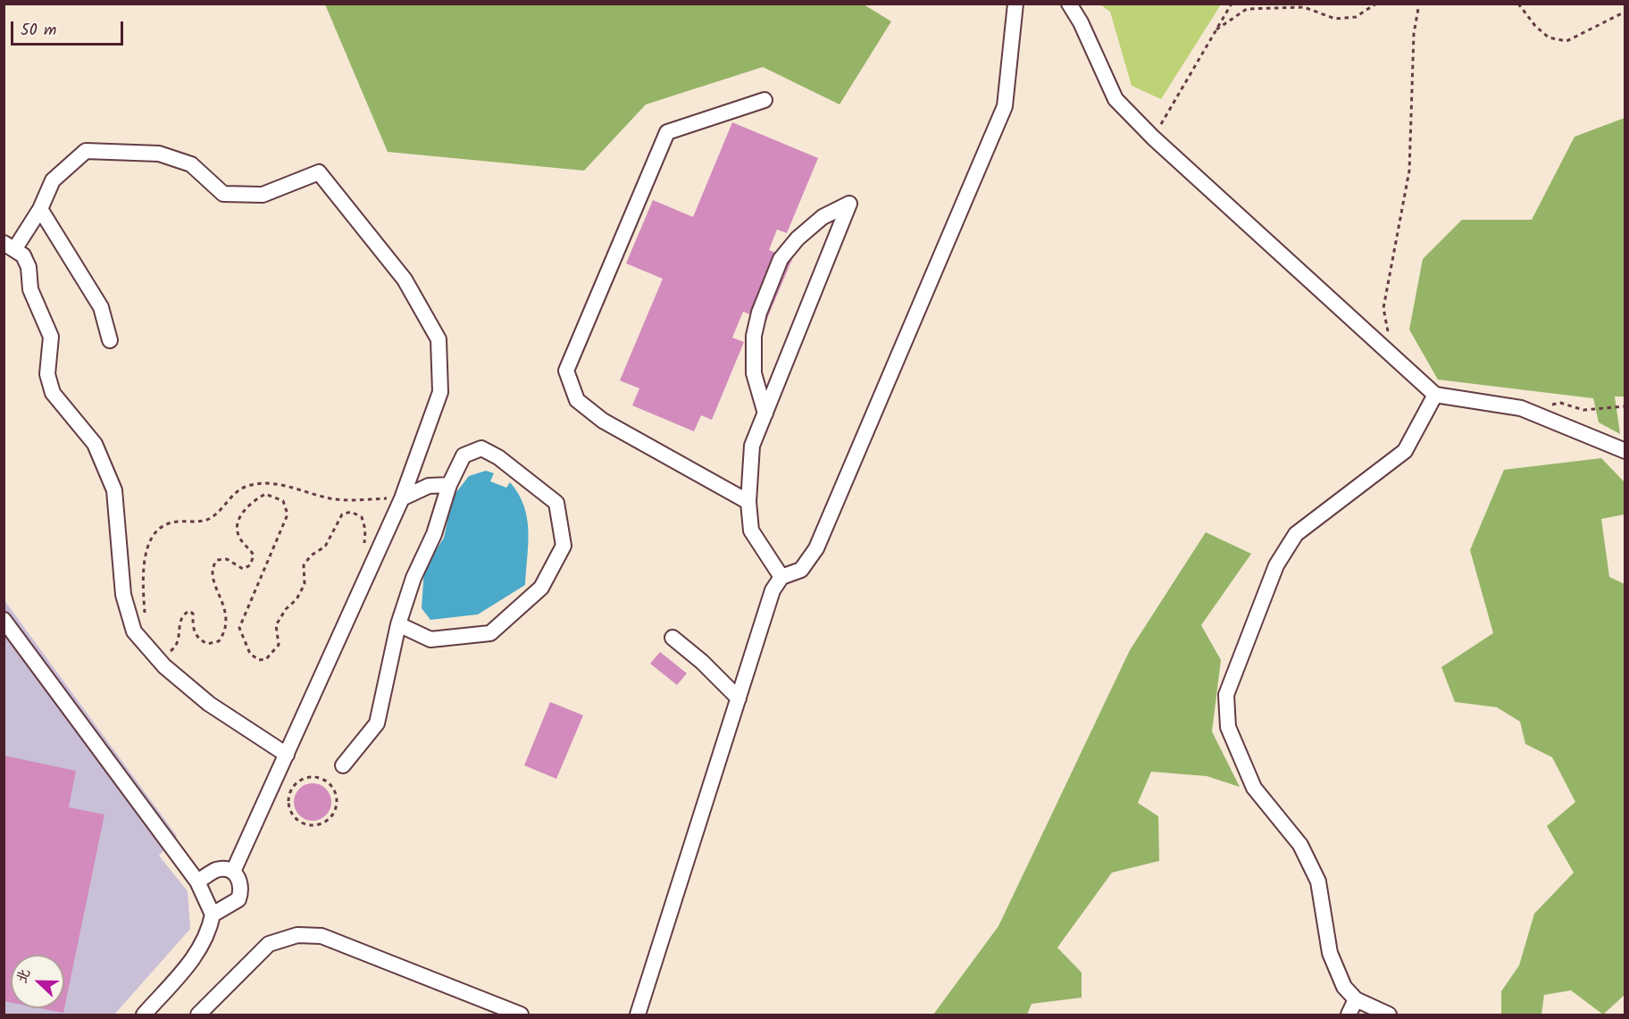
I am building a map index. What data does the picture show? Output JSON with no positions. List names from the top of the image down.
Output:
{
  "scale_bar": "50 m",
  "north": "left"
}
